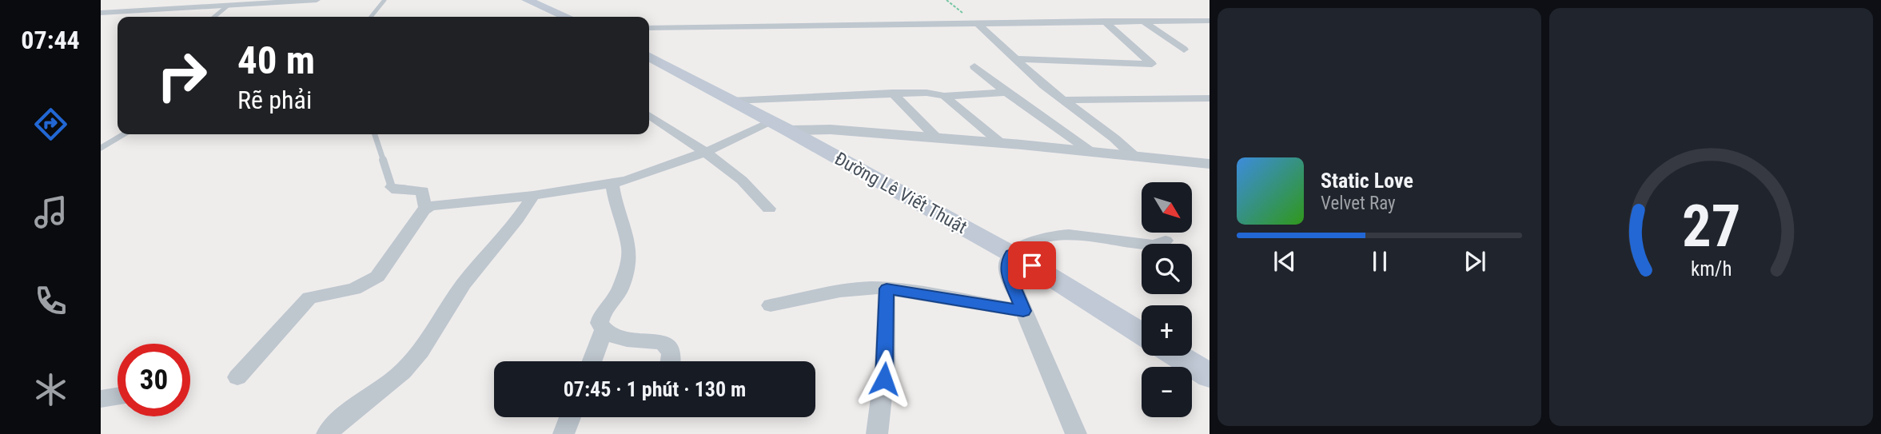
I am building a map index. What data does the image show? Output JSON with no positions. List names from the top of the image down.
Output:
{
  "streets": {
    "main road": ["Đường Lê Viết Thuật"]
  },
  "north": "bottom right",
  "page": {
    "tabs": "07:44",
    "turn": ["40 m", "Rẽ phải"],
    "song": ["Static Love", "Velvet Ray"],
    "map_buttons": ["+", "−"],
    "limit": "30",
    "trip": "07:45 · 1 phút · 130 m",
    "gauge": ["27", "km/h"]
  }
}
